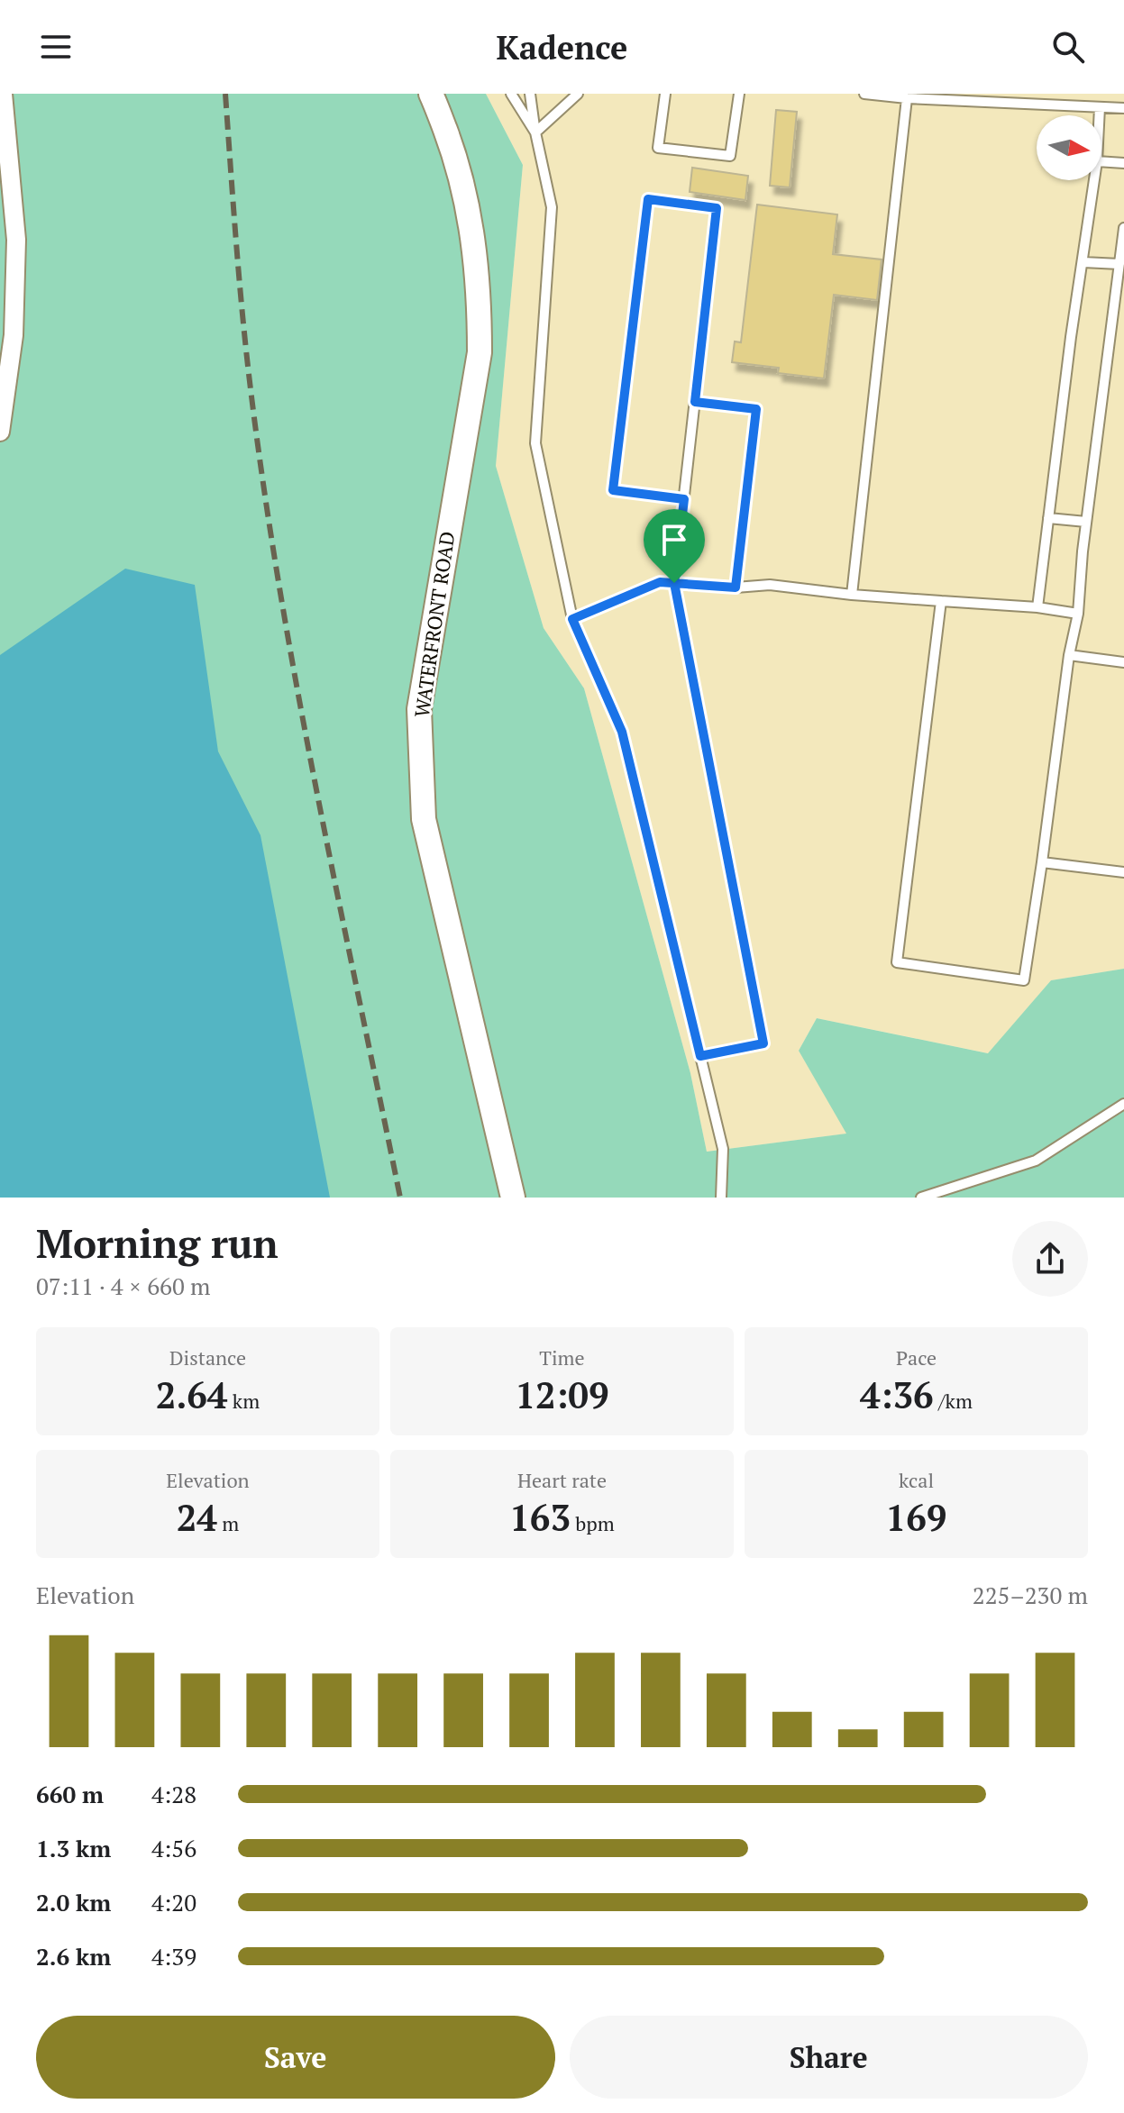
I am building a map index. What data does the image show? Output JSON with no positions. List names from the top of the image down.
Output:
{
  "streets": {
    "street": ["WATERFRONT ROAD"]
  },
  "north": "right",
  "page": {
    "header": "Kadence",
    "heading": ["Morning run", "07:11 · 4 × 660 m"],
    "stats": [
      ["Distance", "2.64 km"],
      ["Time", "12:09"],
      ["Pace", "4:36 /km"],
      ["Elevation", "24 m"],
      ["Heart rate", "163 bpm"],
      ["kcal", "169"]
    ],
    "chart": ["Elevation", "225–230 m"],
    "list": [
      {
        "name": "660 m",
        "note": "4:28"
      },
      {
        "name": "1.3 km",
        "note": "4:56"
      },
      {
        "name": "2.0 km",
        "note": "4:20"
      },
      {
        "name": "2.6 km",
        "note": "4:39"
      }
    ],
    "buttons": ["Save", "Share"]
  }
}
